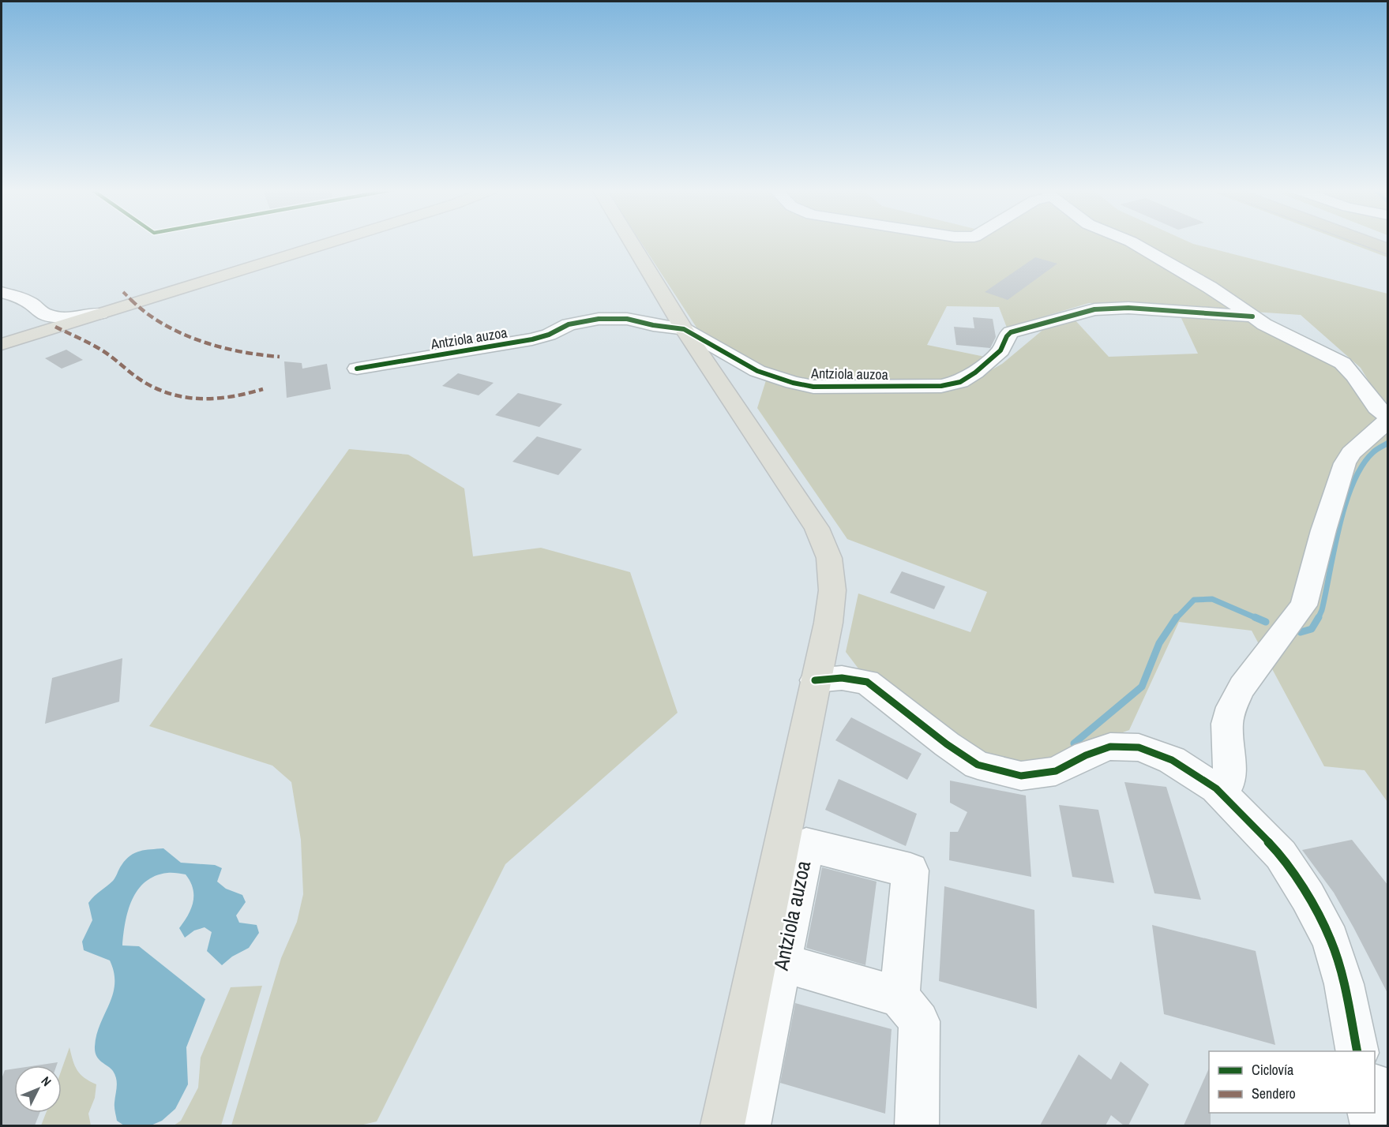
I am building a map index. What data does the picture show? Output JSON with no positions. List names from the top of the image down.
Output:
{
  "streets": {
    "street": ["Antziola auzoa"]
  },
  "legend": ["Ciclovía", "Sendero"],
  "north": "top right"
}
